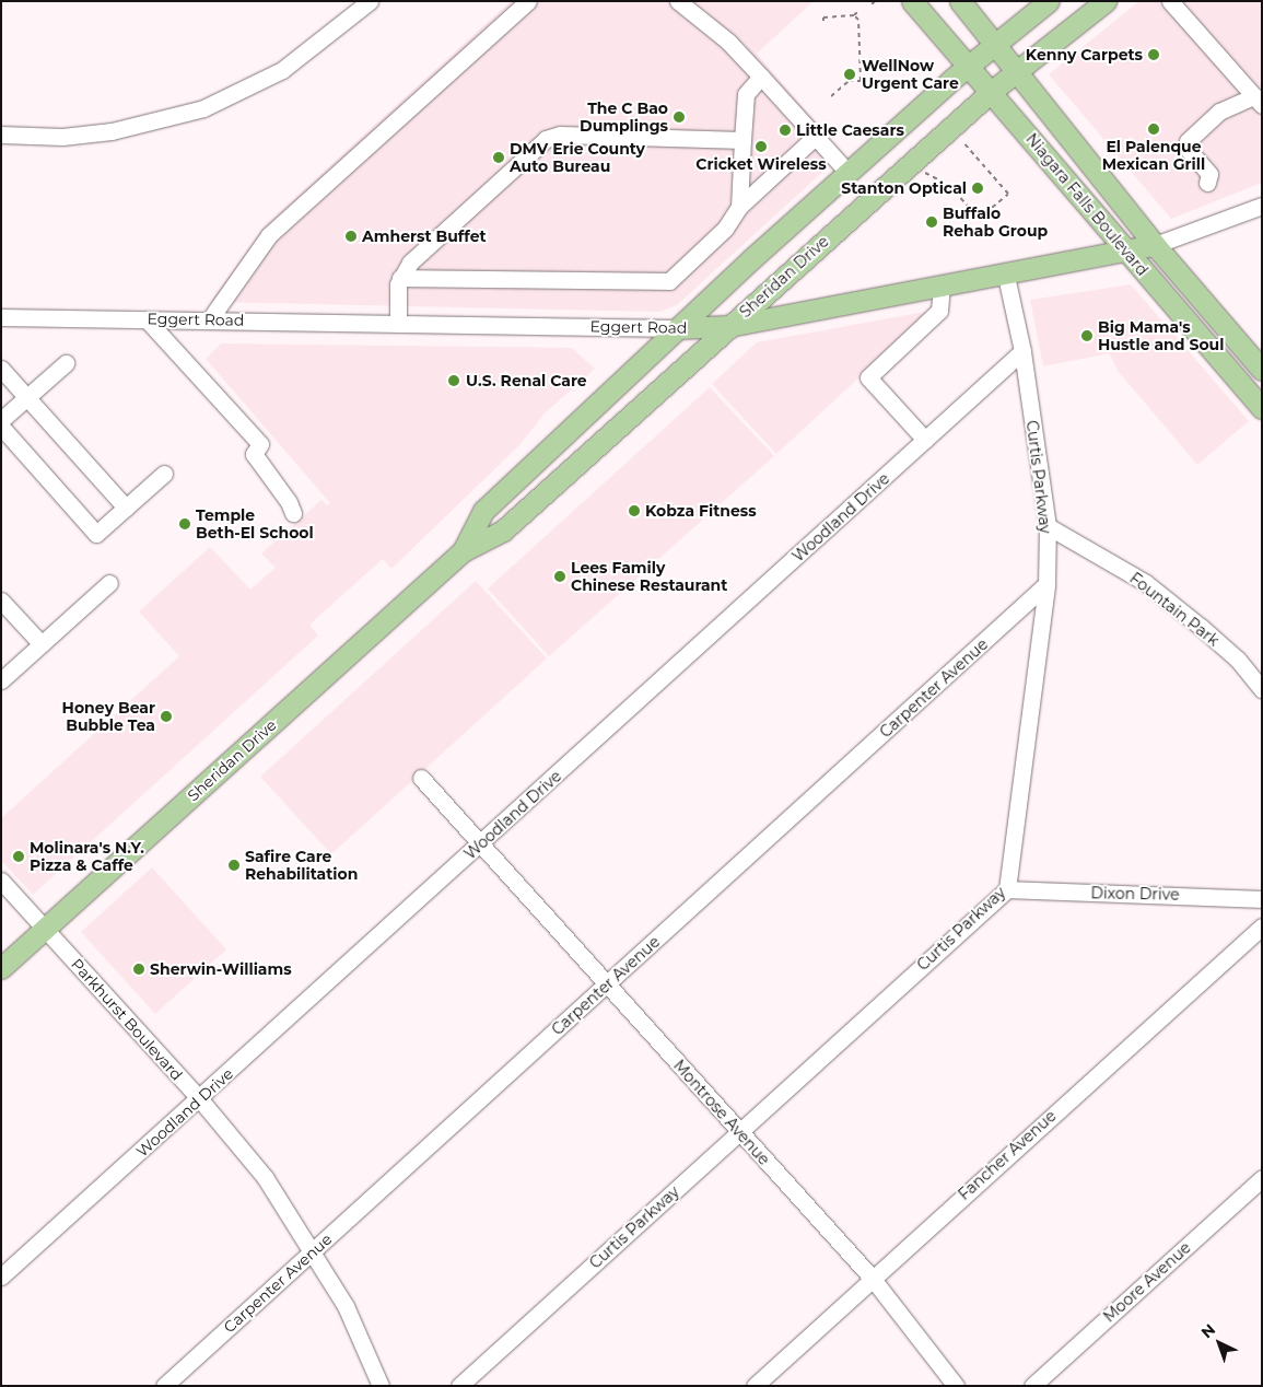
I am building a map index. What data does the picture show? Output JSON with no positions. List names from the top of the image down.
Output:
{
  "streets": {
    "main road": ["Niagara Falls Boulevard", "Sheridan Drive", "Eggert Road"],
    "street": [
      "Curtis Parkway",
      "Woodland Drive",
      "Fountain Park",
      "Carpenter Avenue",
      "Dixon Drive",
      "Parkhurst Boulevard",
      "Montrose Avenue",
      "Fancher Avenue",
      "Moore Avenue"
    ]
  },
  "crossings": [
    ["Niagara Falls Boulevard", "Sheridan Drive"],
    ["Niagara Falls Boulevard", "Eggert Road"],
    ["Sheridan Drive", "Eggert Road"],
    ["Sheridan Drive", "Parkhurst Boulevard"],
    ["Eggert Road", "Curtis Parkway"],
    ["Curtis Parkway", "Woodland Drive"],
    ["Curtis Parkway", "Fountain Park"],
    ["Curtis Parkway", "Carpenter Avenue"],
    ["Curtis Parkway", "Dixon Drive"],
    ["Curtis Parkway", "Montrose Avenue"],
    ["Woodland Drive", "Parkhurst Boulevard"],
    ["Woodland Drive", "Montrose Avenue"],
    ["Carpenter Avenue", "Parkhurst Boulevard"],
    ["Carpenter Avenue", "Montrose Avenue"],
    ["Montrose Avenue", "Fancher Avenue"]
  ],
  "places": [
    "Kenny Carpets",
    "WellNow Urgent Care",
    "The C Bao Dumplings",
    "El Palenque Mexican Grill",
    "Little Caesars",
    "Cricket Wireless",
    "DMV Erie County Auto Bureau",
    "Stanton Optical",
    "Buffalo Rehab Group",
    "Amherst Buffet",
    "Big Mama's Hustle and Soul",
    "U.S. Renal Care",
    "Kobza Fitness",
    "Temple Beth-El School",
    "Lees Family Chinese Restaurant",
    "Honey Bear Bubble Tea",
    "Molinara's N.Y. Pizza & Caffe",
    "Safire Care Rehabilitation",
    "Sherwin-Williams"
  ],
  "north": "top left"
}
